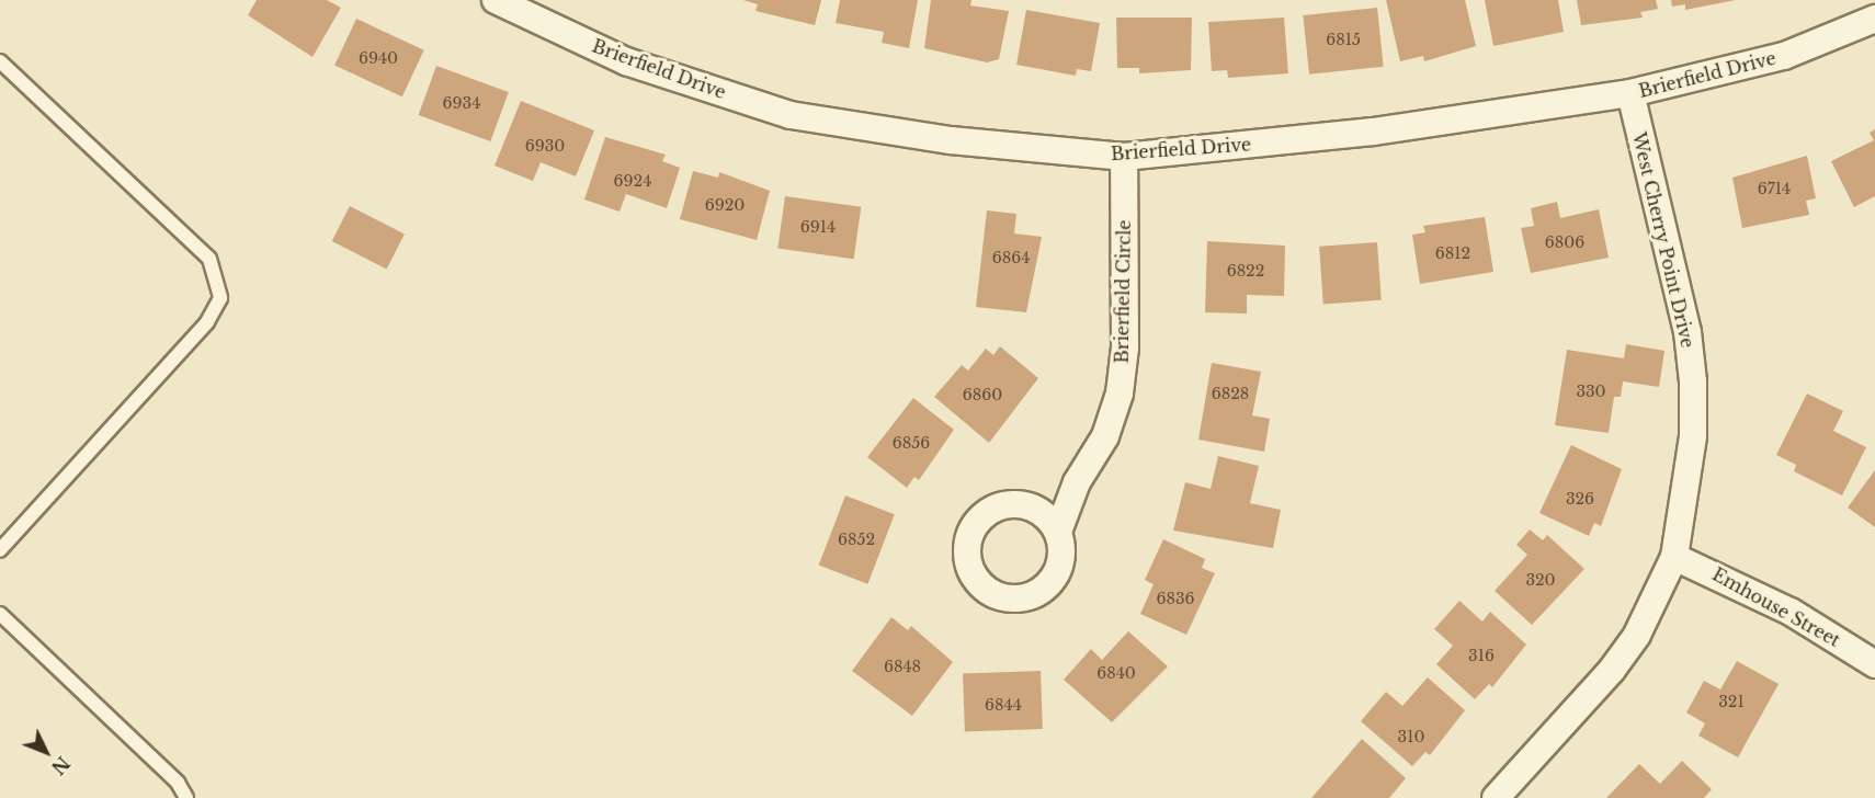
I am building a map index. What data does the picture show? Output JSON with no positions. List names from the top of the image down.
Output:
{
  "streets": {
    "street": [
      "Brierfield Drive",
      "West Cherry Point Drive",
      "Brierfield Circle",
      "Emhouse Street"
    ]
  },
  "crossings": [
    ["Brierfield Drive", "West Cherry Point Drive"],
    ["Brierfield Drive", "Brierfield Circle"],
    ["West Cherry Point Drive", "Emhouse Street"]
  ],
  "house_numbers": [
    "6815",
    "6940",
    "6934",
    "6930",
    "6924",
    "6714",
    "6920",
    "6914",
    "6806",
    "6812",
    "6864",
    "6822",
    "330",
    "6828",
    "6860",
    "6856",
    "326",
    "6852",
    "320",
    "6836",
    "316",
    "6848",
    "6840",
    "321",
    "6844",
    "310"
  ],
  "north": "bottom right"
}
